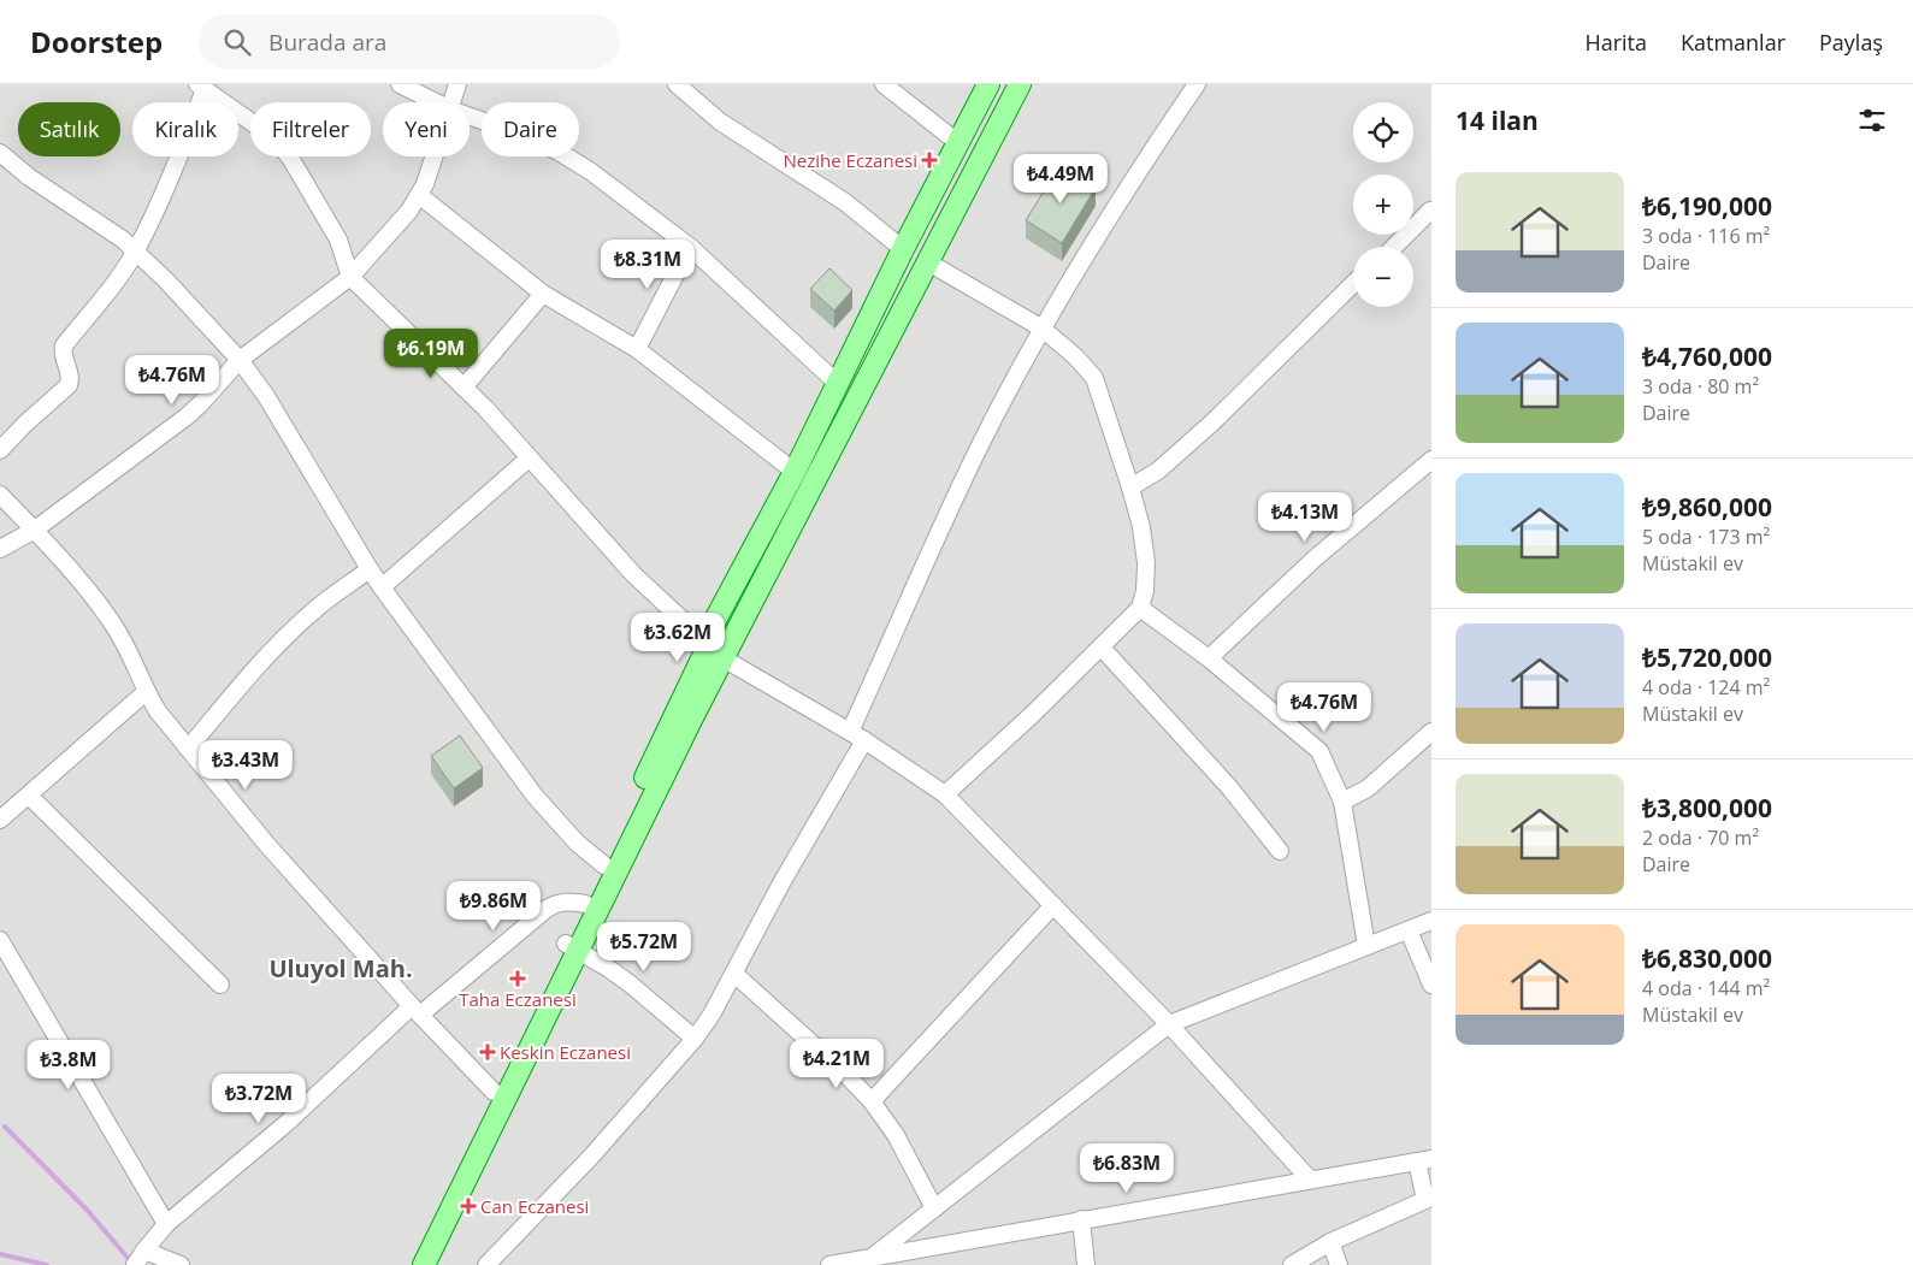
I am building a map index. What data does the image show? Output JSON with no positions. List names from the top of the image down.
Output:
{
  "districts": ["Uluyol Mah."],
  "places": {
    "health": [
      "Nezihe Eczanesi",
      "Taha Eczanesi",
      "Keskin Eczanesi",
      "Can Eczanesi"
    ]
  },
  "page": {
    "header": "Doorstep",
    "search": "Burada ara",
    "nav": ["Harita", "Katmanlar", "Paylaş"],
    "heading": "14 ilan",
    "map_buttons": ["+", "−"],
    "chip": [
      "Satılık",
      "Kiralık",
      "Filtreler",
      "Yeni",
      "Daire"
    ],
    "price": [
      "₺4.49M",
      "₺8.31M",
      "₺6.19M",
      "₺4.76M",
      "₺4.13M",
      "₺3.62M",
      "₺4.76M",
      "₺3.43M",
      "₺9.86M",
      "₺5.72M",
      "₺4.21M",
      "₺3.8M",
      "₺3.72M",
      "₺6.83M"
    ],
    "list": [
      {
        "name": "₺6,190,000",
        "note": "3 oda · 116 m² · Daire"
      },
      {
        "name": "₺4,760,000",
        "note": "3 oda · 80 m² · Daire"
      },
      {
        "name": "₺9,860,000",
        "note": "5 oda · 173 m² · Müstakil ev"
      },
      {
        "name": "₺5,720,000",
        "note": "4 oda · 124 m² · Müstakil ev"
      },
      {
        "name": "₺3,800,000",
        "note": "2 oda · 70 m² · Daire"
      },
      {
        "name": "₺6,830,000",
        "note": "4 oda · 144 m² · Müstakil ev"
      }
    ]
  }
}
